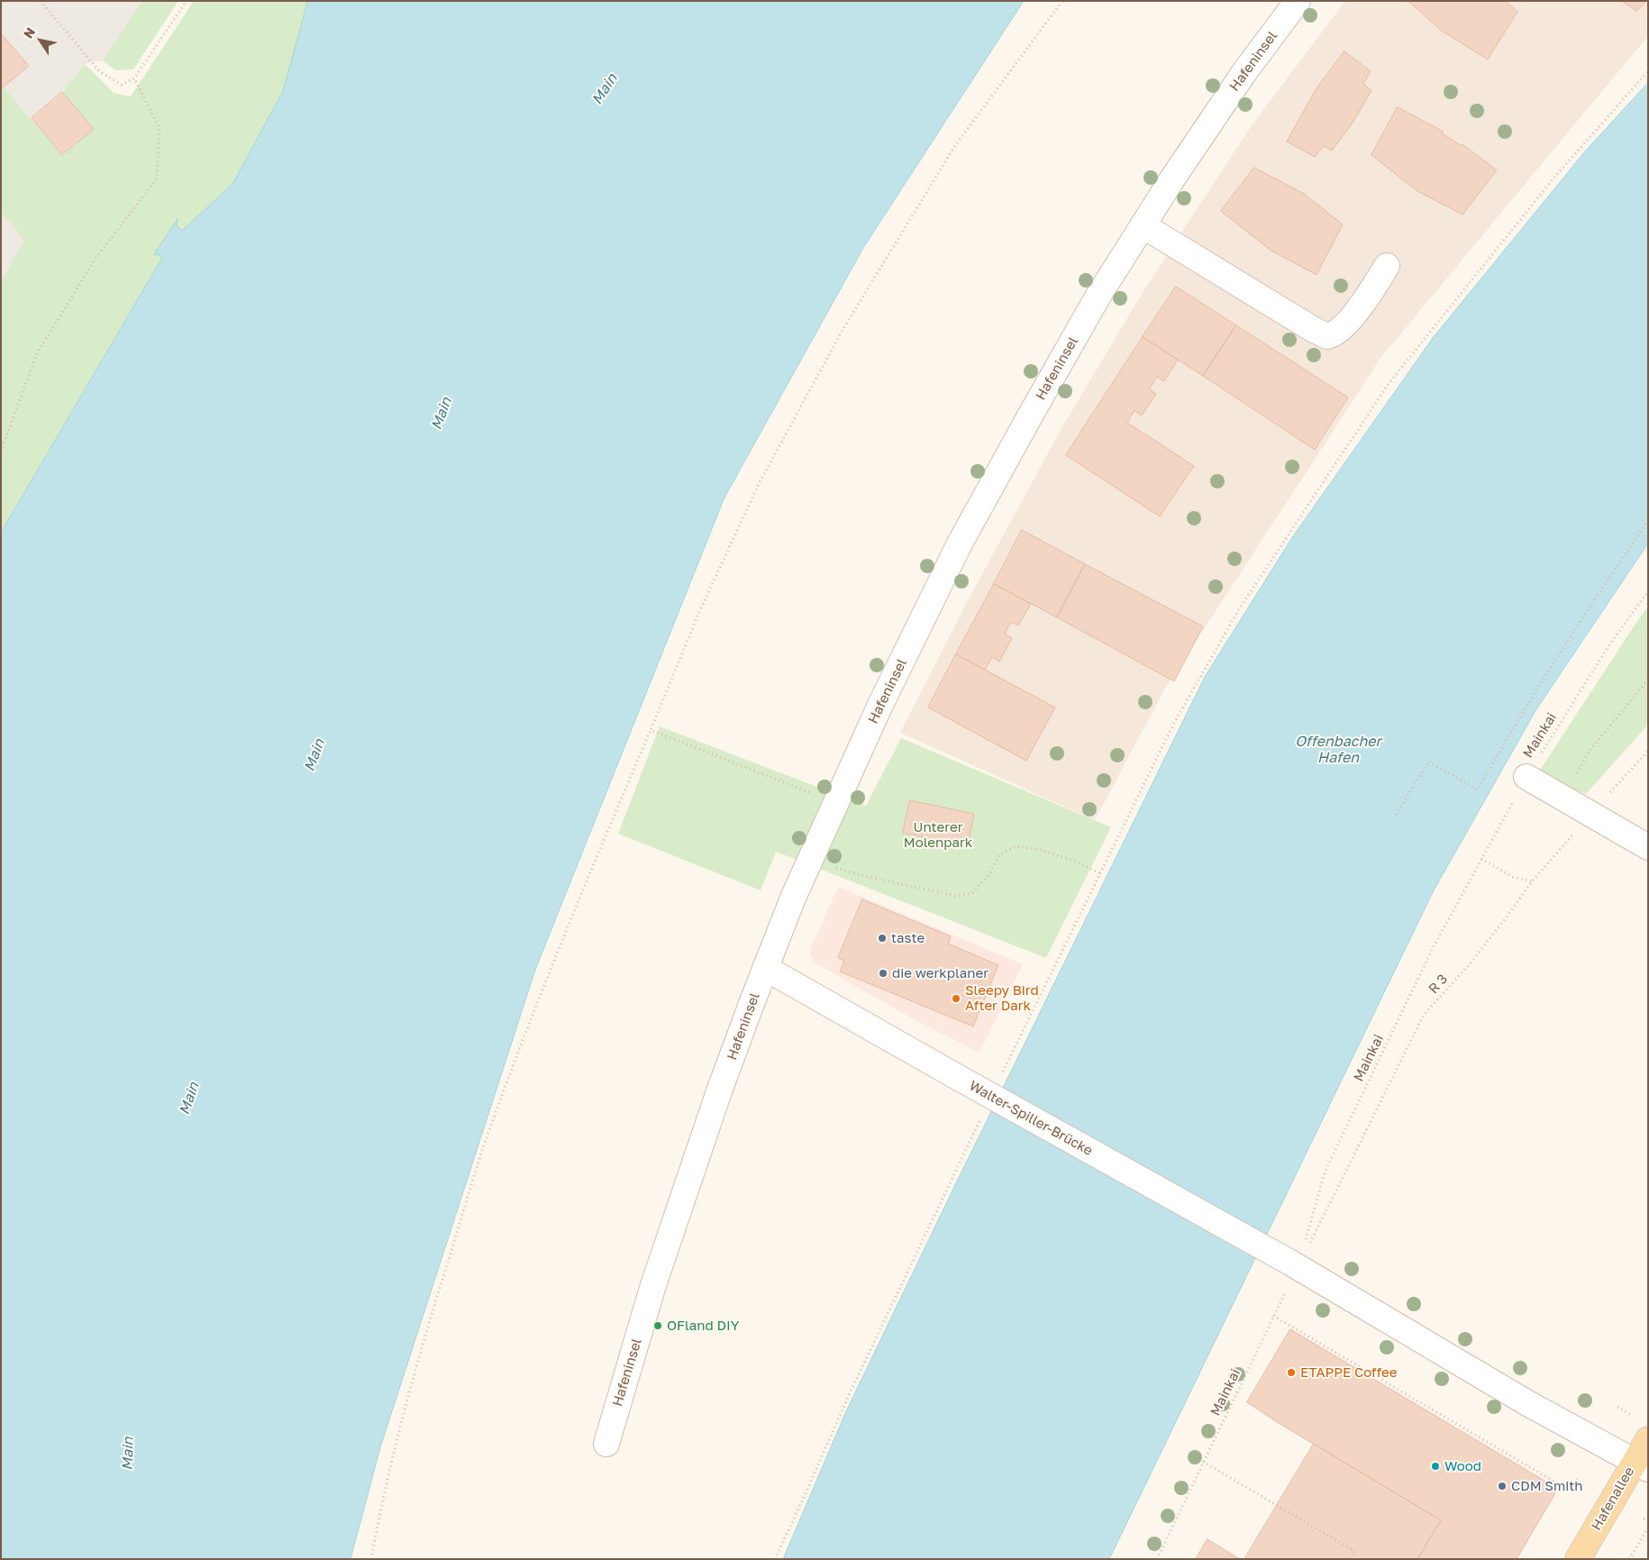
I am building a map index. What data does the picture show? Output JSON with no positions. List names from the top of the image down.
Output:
{
  "streets": {
    "main road": ["Hafenallee"],
    "street": ["Hafeninsel", "Walter-Spiller-Brücke"],
    "path": ["Mainkai", "R 3"]
  },
  "crossings": [
    ["Hafeninsel", "Walter-Spiller-Brücke"],
    ["Mainkai", "R 3"],
    ["Mainkai", "Walter-Spiller-Brücke"],
    ["R 3", "Walter-Spiller-Brücke"],
    ["Walter-Spiller-Brücke", "Hafenallee"]
  ],
  "water": ["Main", "Offenbacher Hafen"],
  "parks": ["Unterer Molenpark"],
  "places": [
    "taste",
    "die werkplaner",
    "Sleepy Bird After Dark",
    "OFland DIY",
    "ETAPPE Coffee",
    "Wood",
    "CDM Smith"
  ],
  "north": "top left"
}
